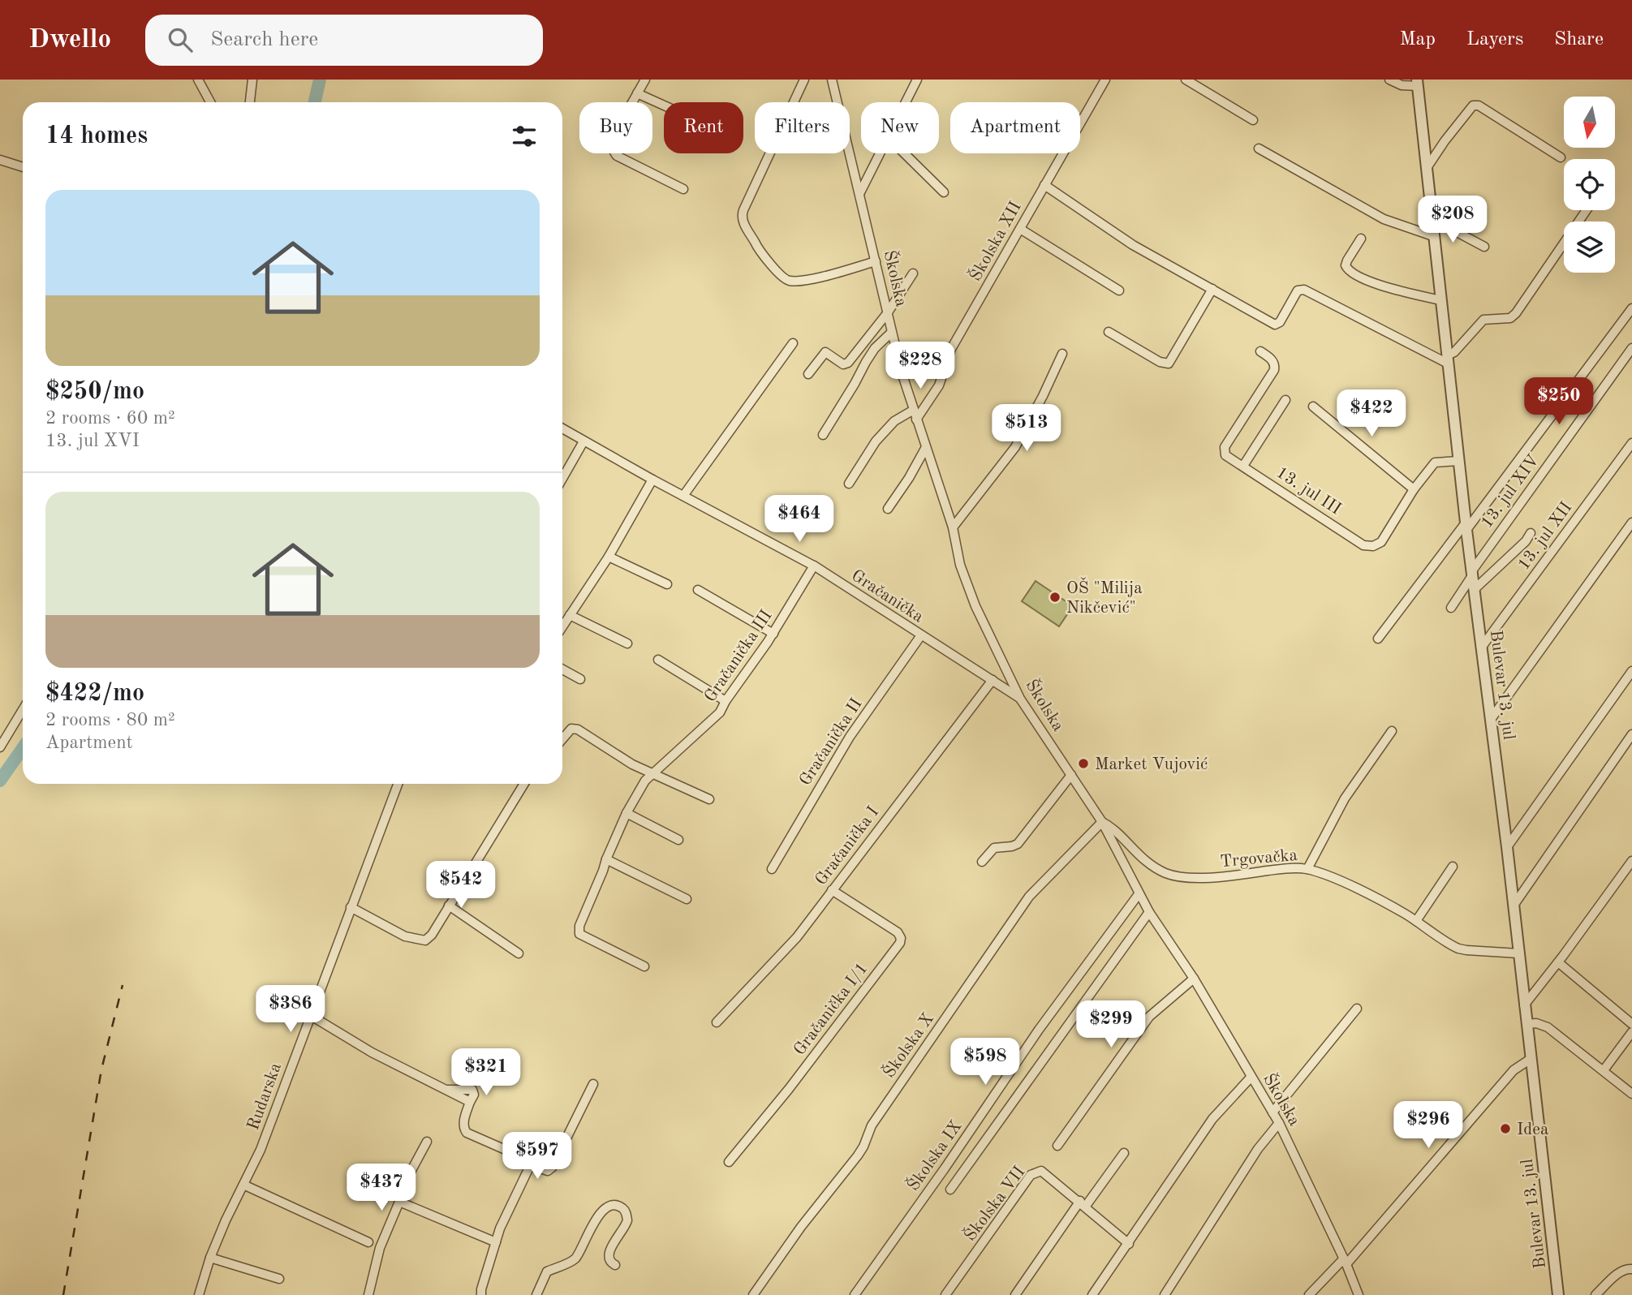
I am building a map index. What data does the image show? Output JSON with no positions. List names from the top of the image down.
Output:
{
  "streets": {
    "street": [
      "Školska XII",
      "Školska",
      "13. jul III",
      "13. jul XIV",
      "13. jul XII",
      "Gračanička",
      "Gračanička III",
      "Bulevar 13. jul",
      "Gračanička II",
      "Gračanička I",
      "Trgovačka",
      "Gračanička I/1",
      "Školska X",
      "Rudarska",
      "Školska IX",
      "Školska VII"
    ]
  },
  "crossings": [
    ["Školska XII", "Školska"],
    ["Školska", "Gračanička"],
    ["Školska", "Trgovačka"],
    ["Školska", "Školska X"],
    ["Školska", "Školska IX"],
    ["13. jul III", "Bulevar 13. jul"],
    ["13. jul XIV", "Bulevar 13. jul"],
    ["13. jul XII", "Bulevar 13. jul"],
    ["Gračanička", "Gračanička III"],
    ["Gračanička", "Gračanička II"],
    ["Gračanička", "Gračanička I"],
    ["Bulevar 13. jul", "Trgovačka"],
    ["Gračanička I", "Gračanička I/1"],
    ["Trgovačka", "Školska X"]
  ],
  "places": ["OŠ \"Milija Nikčević\"", "Market Vujović", "Idea"],
  "north": "bottom",
  "page": {
    "header": "Dwello",
    "search": "Search here",
    "nav": ["Map", "Layers", "Share"],
    "chip": [
      "Buy",
      "Rent",
      "Filters",
      "New",
      "Apartment"
    ],
    "heading": "14 homes",
    "list": [
      {
        "name": "$250/mo",
        "note": "2 rooms · 60 m² · 13. jul XVI"
      },
      {
        "name": "$422/mo",
        "note": "2 rooms · 80 m² · Apartment"
      }
    ],
    "price": [
      "$208",
      "$228",
      "$250",
      "$422",
      "$513",
      "$464",
      "$542",
      "$386",
      "$299",
      "$598",
      "$321",
      "$296",
      "$597",
      "$437"
    ]
  }
}
